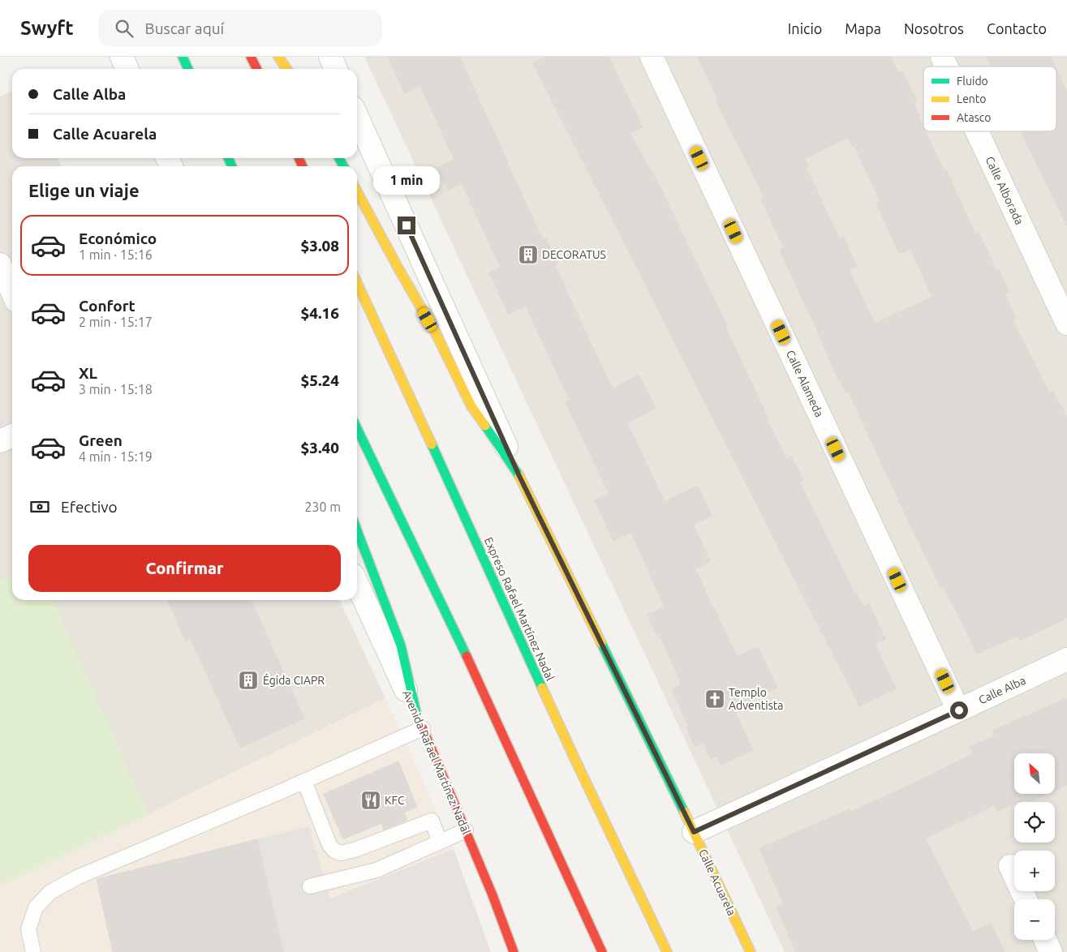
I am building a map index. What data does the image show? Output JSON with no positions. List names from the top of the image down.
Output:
{
  "streets": {
    "main road": ["Expreso Rafael Martínez Nadal", "Avenida Rafael Martínez Nadal", "Calle Acuarela"],
    "street": ["Calle Alborada", "Calle Alameda", "Calle Alba"]
  },
  "crossings": [
    ["Calle Alameda", "Calle Alba"],
    ["Calle Alba", "Calle Acuarela"]
  ],
  "places": {
    "building": ["DECORATUS", "Égida CIAPR"],
    "church": ["Templo Adventista"],
    "restaurant": ["KFC"]
  },
  "legend": ["Fluido", "Lento", "Atasco"],
  "north": "top left",
  "page": {
    "header": "Swyft",
    "search": "Buscar aquí",
    "nav": [
      "Inicio",
      "Mapa",
      "Nosotros",
      "Contacto"
    ],
    "banner": ["Calle Alba", "Calle Acuarela"],
    "bubble": "1 min",
    "heading": "Elige un viaje",
    "list": [
      {
        "name": "Económico",
        "note": "1 min · 15:16",
        "value": "$3.08"
      },
      {
        "name": "Confort",
        "note": "2 min · 15:17",
        "value": "$4.16"
      },
      {
        "name": "XL",
        "note": "3 min · 15:18",
        "value": "$5.24"
      },
      {
        "name": "Green",
        "note": "4 min · 15:19",
        "value": "$3.40"
      }
    ],
    "pay": ["Efectivo", "230 m"],
    "buttons": "Confirmar",
    "map_buttons": ["+", "−"]
  }
}
